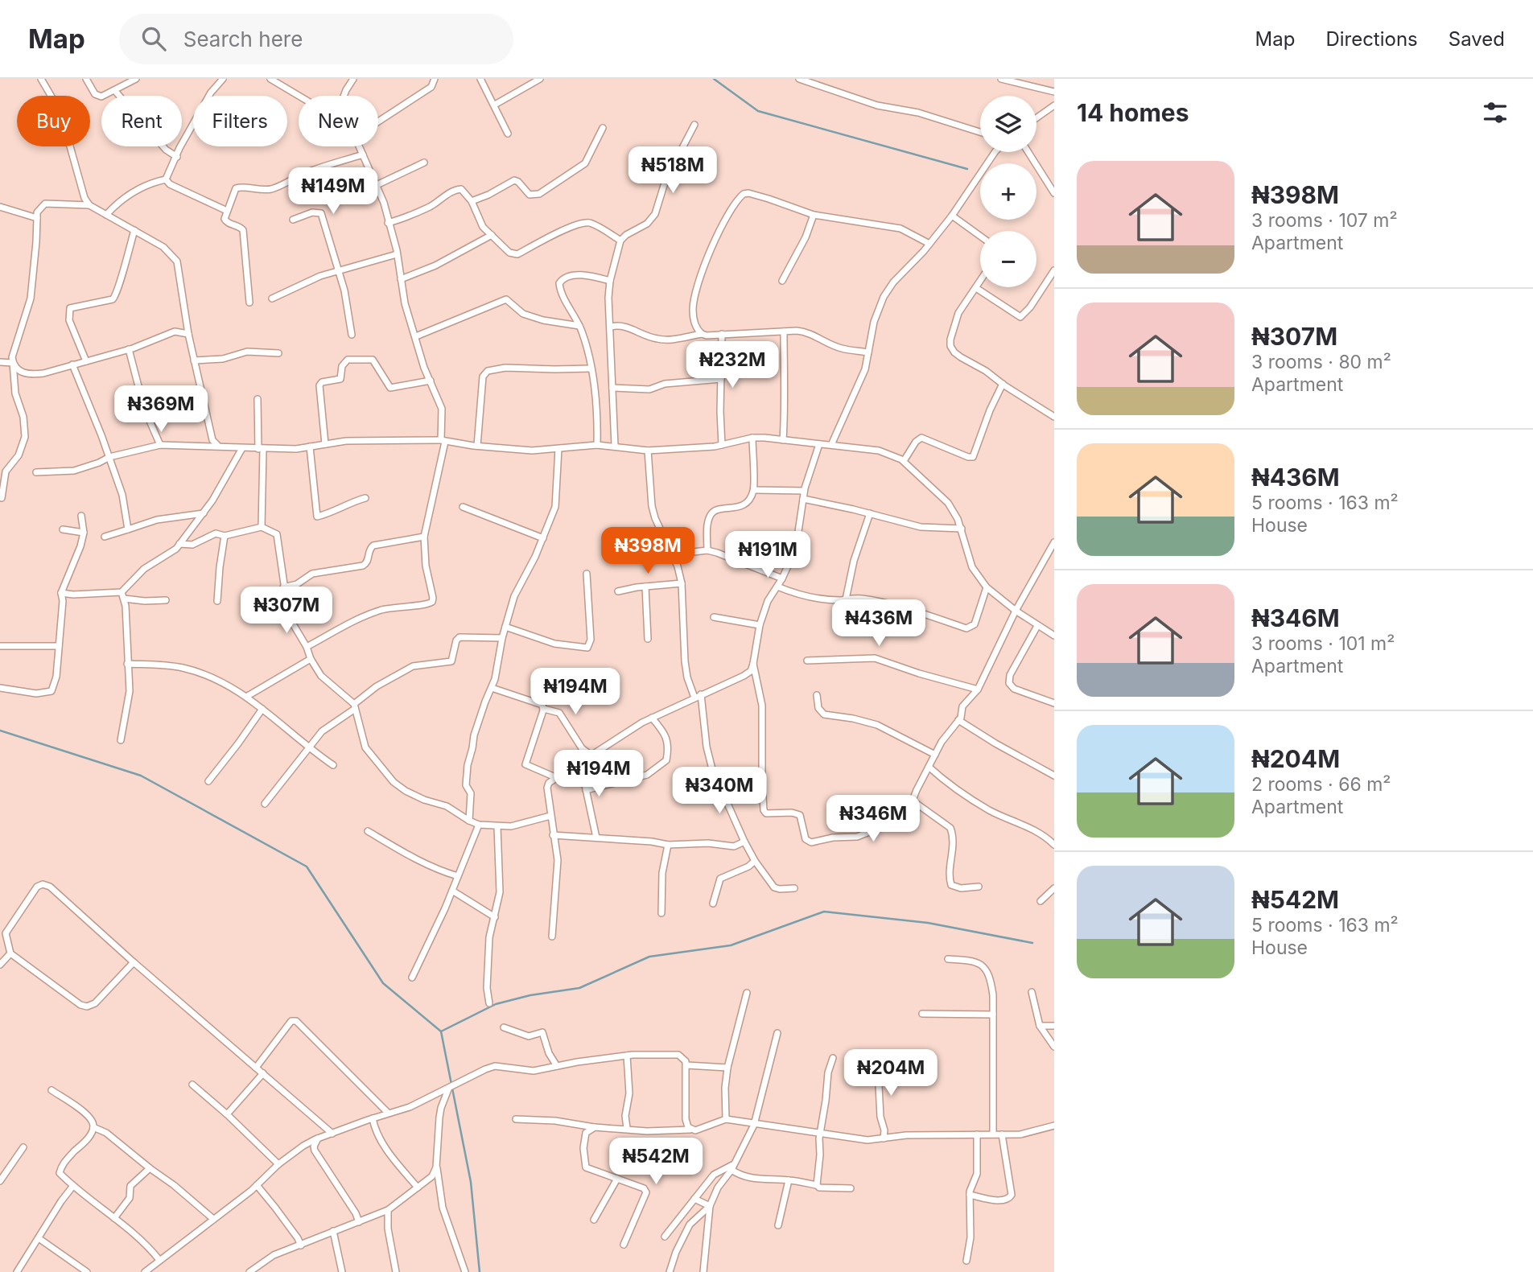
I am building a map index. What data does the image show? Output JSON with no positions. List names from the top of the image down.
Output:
{
  "page": {
    "header": "Map",
    "search": "Search here",
    "nav": ["Map", "Directions", "Saved"],
    "heading": "14 homes",
    "map_buttons": ["+", "−"],
    "chip": [
      "Buy",
      "Rent",
      "Filters",
      "New"
    ],
    "price": [
      "₦518M",
      "₦149M",
      "₦232M",
      "₦369M",
      "₦398M",
      "₦191M",
      "₦307M",
      "₦436M",
      "₦194M",
      "₦194M",
      "₦340M",
      "₦346M",
      "₦204M",
      "₦542M"
    ],
    "list": [
      {
        "name": "₦398M",
        "note": "3 rooms · 107 m² · Apartment"
      },
      {
        "name": "₦307M",
        "note": "3 rooms · 80 m² · Apartment"
      },
      {
        "name": "₦436M",
        "note": "5 rooms · 163 m² · House"
      },
      {
        "name": "₦346M",
        "note": "3 rooms · 101 m² · Apartment"
      },
      {
        "name": "₦204M",
        "note": "2 rooms · 66 m² · Apartment"
      },
      {
        "name": "₦542M",
        "note": "5 rooms · 163 m² · House"
      }
    ]
  }
}
